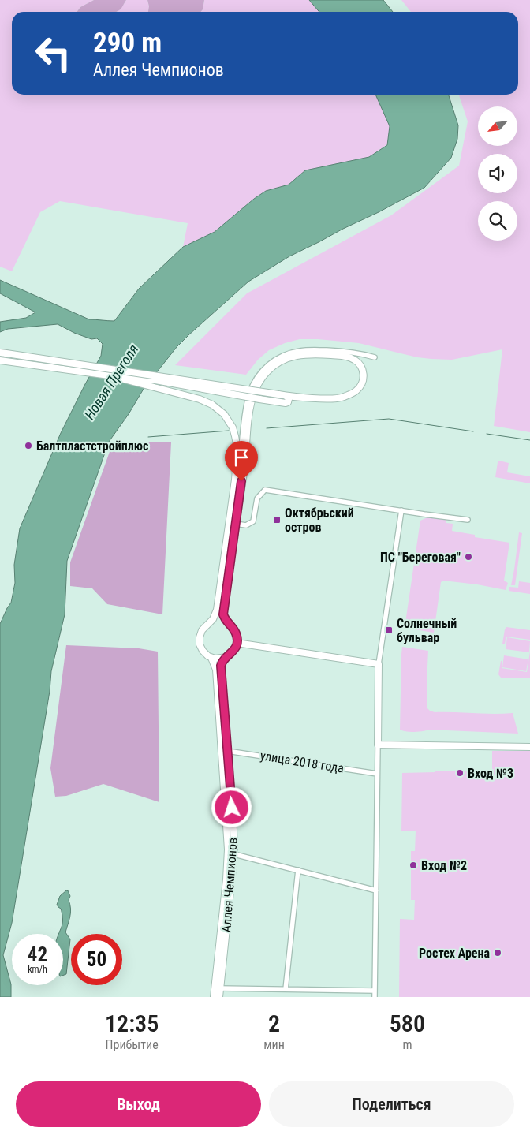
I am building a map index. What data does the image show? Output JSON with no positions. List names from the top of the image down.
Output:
{
  "streets": {
    "main road": ["Аллея Чемпионов"],
    "street": ["улица 2018 года"]
  },
  "crossings": [
    ["улица 2018 года", "Аллея Чемпионов"]
  ],
  "water": ["Новая Преголя"],
  "places": {
    "other": [
      "Балтпластстройплюс",
      "ПС \"Береговая\"",
      "Вход №3",
      "Вход №2",
      "Ростех Арена"
    ],
    "transit": ["Октябрьский остров", "Солнечный бульвар"]
  },
  "north": "bottom left",
  "page": {
    "turn": ["290 m", "Аллея Чемпионов"],
    "speed": "42 km/h",
    "limit": "50",
    "eta": [
      "12:35",
      "Прибытие",
      "2",
      "мин",
      "580",
      "m"
    ],
    "buttons": ["Выход", "Поделиться"]
  }
}
